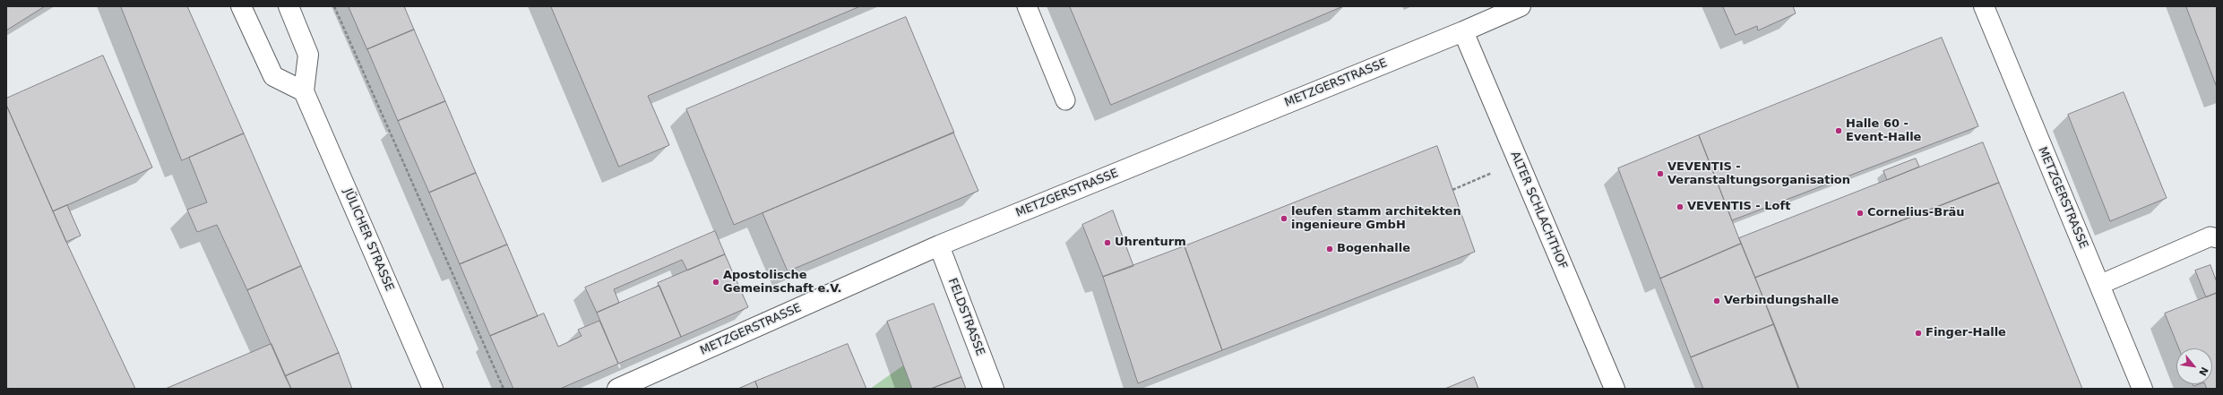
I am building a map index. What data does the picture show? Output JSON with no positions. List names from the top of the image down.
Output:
{
  "streets": {
    "street": [
      "METZGERSTRASSE",
      "ALTER SCHLACHTHOF",
      "JÜLICHER STRASSE",
      "FELDSTRASSE"
    ]
  },
  "crossings": [
    ["METZGERSTRASSE", "ALTER SCHLACHTHOF"],
    ["METZGERSTRASSE", "FELDSTRASSE"]
  ],
  "places": [
    "Halle 60 - Event-Halle",
    "VEVENTIS - Veranstaltungsorganisation",
    "VEVENTIS - Loft",
    "Cornelius-Bräu",
    "leufen stamm architekten ingenieure GmbH",
    "Uhrenturm",
    "Bogenhalle",
    "Apostolische Gemeinschaft e.V.",
    "Verbindungshalle",
    "Finger-Halle"
  ],
  "north": "bottom right"
}
